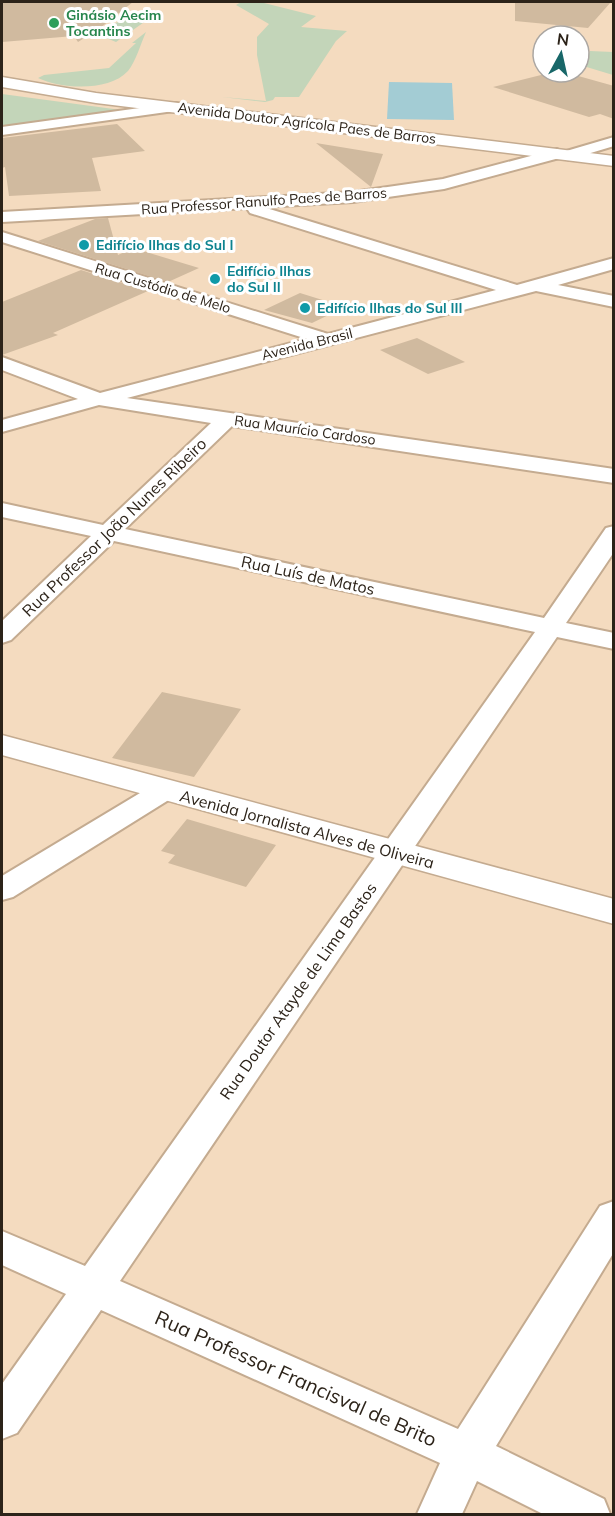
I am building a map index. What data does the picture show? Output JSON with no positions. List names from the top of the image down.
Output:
{
  "streets": {
    "street": [
      "Avenida Doutor Agrícola Paes de Barros",
      "Rua Professor Ranulfo Paes de Barros",
      "Rua Custódio de Melo",
      "Avenida Brasil",
      "Rua Maurício Cardoso",
      "Rua Professor João Nunes Ribeiro",
      "Rua Luís de Matos",
      "Avenida Jornalista Alves de Oliveira",
      "Rua Doutor Atayde de Lima Bastos",
      "Rua Professor Francisval de Brito"
    ]
  },
  "crossings": [
    ["Avenida Doutor Agrícola Paes de Barros", "Rua Professor Ranulfo Paes de Barros"],
    ["Rua Custódio de Melo", "Avenida Brasil"],
    ["Avenida Brasil", "Rua Maurício Cardoso"],
    ["Rua Maurício Cardoso", "Rua Professor João Nunes Ribeiro"],
    ["Rua Professor João Nunes Ribeiro", "Rua Luís de Matos"],
    ["Rua Luís de Matos", "Rua Doutor Atayde de Lima Bastos"],
    ["Avenida Jornalista Alves de Oliveira", "Rua Doutor Atayde de Lima Bastos"],
    ["Rua Doutor Atayde de Lima Bastos", "Rua Professor Francisval de Brito"]
  ],
  "places": [
    "Ginásio Aecim Tocantins",
    "Edifício Ilhas do Sul I",
    "Edifício Ilhas do Sul II",
    "Edifício Ilhas do Sul III"
  ],
  "north": "top"
}
